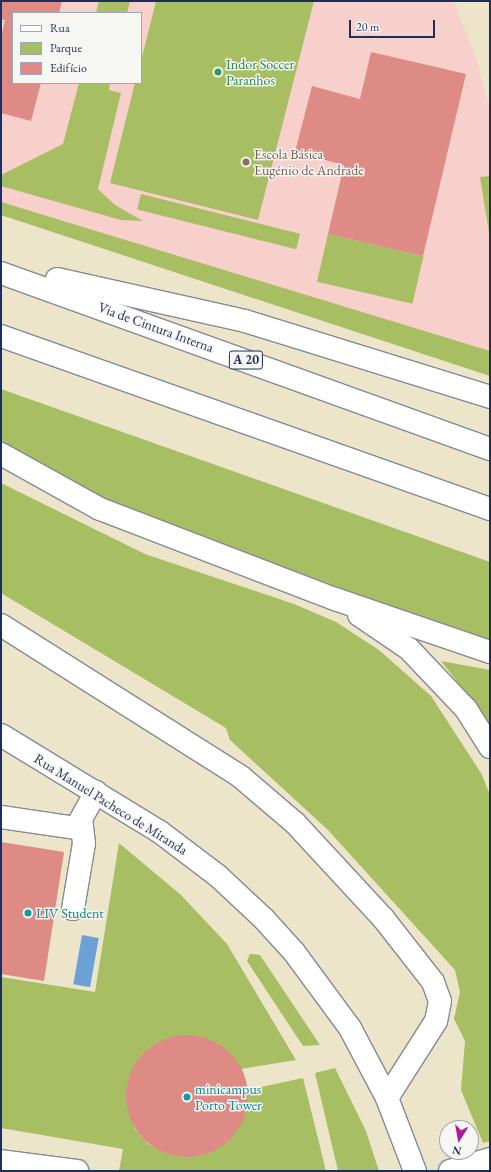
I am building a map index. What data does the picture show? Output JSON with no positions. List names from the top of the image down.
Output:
{
  "streets": {
    "main road": ["Via de Cintura Interna", "A 20", "Rua Manuel Pacheco de Miranda"]
  },
  "places": [
    "Indor Soccer Paranhos",
    "Escola Básica Eugénio de Andrade",
    "LIV Student",
    "minicampus Porto Tower"
  ],
  "legend": ["Rua", "Parque", "Edifício"],
  "scale_bar": "20 m",
  "north": "bottom"
}
